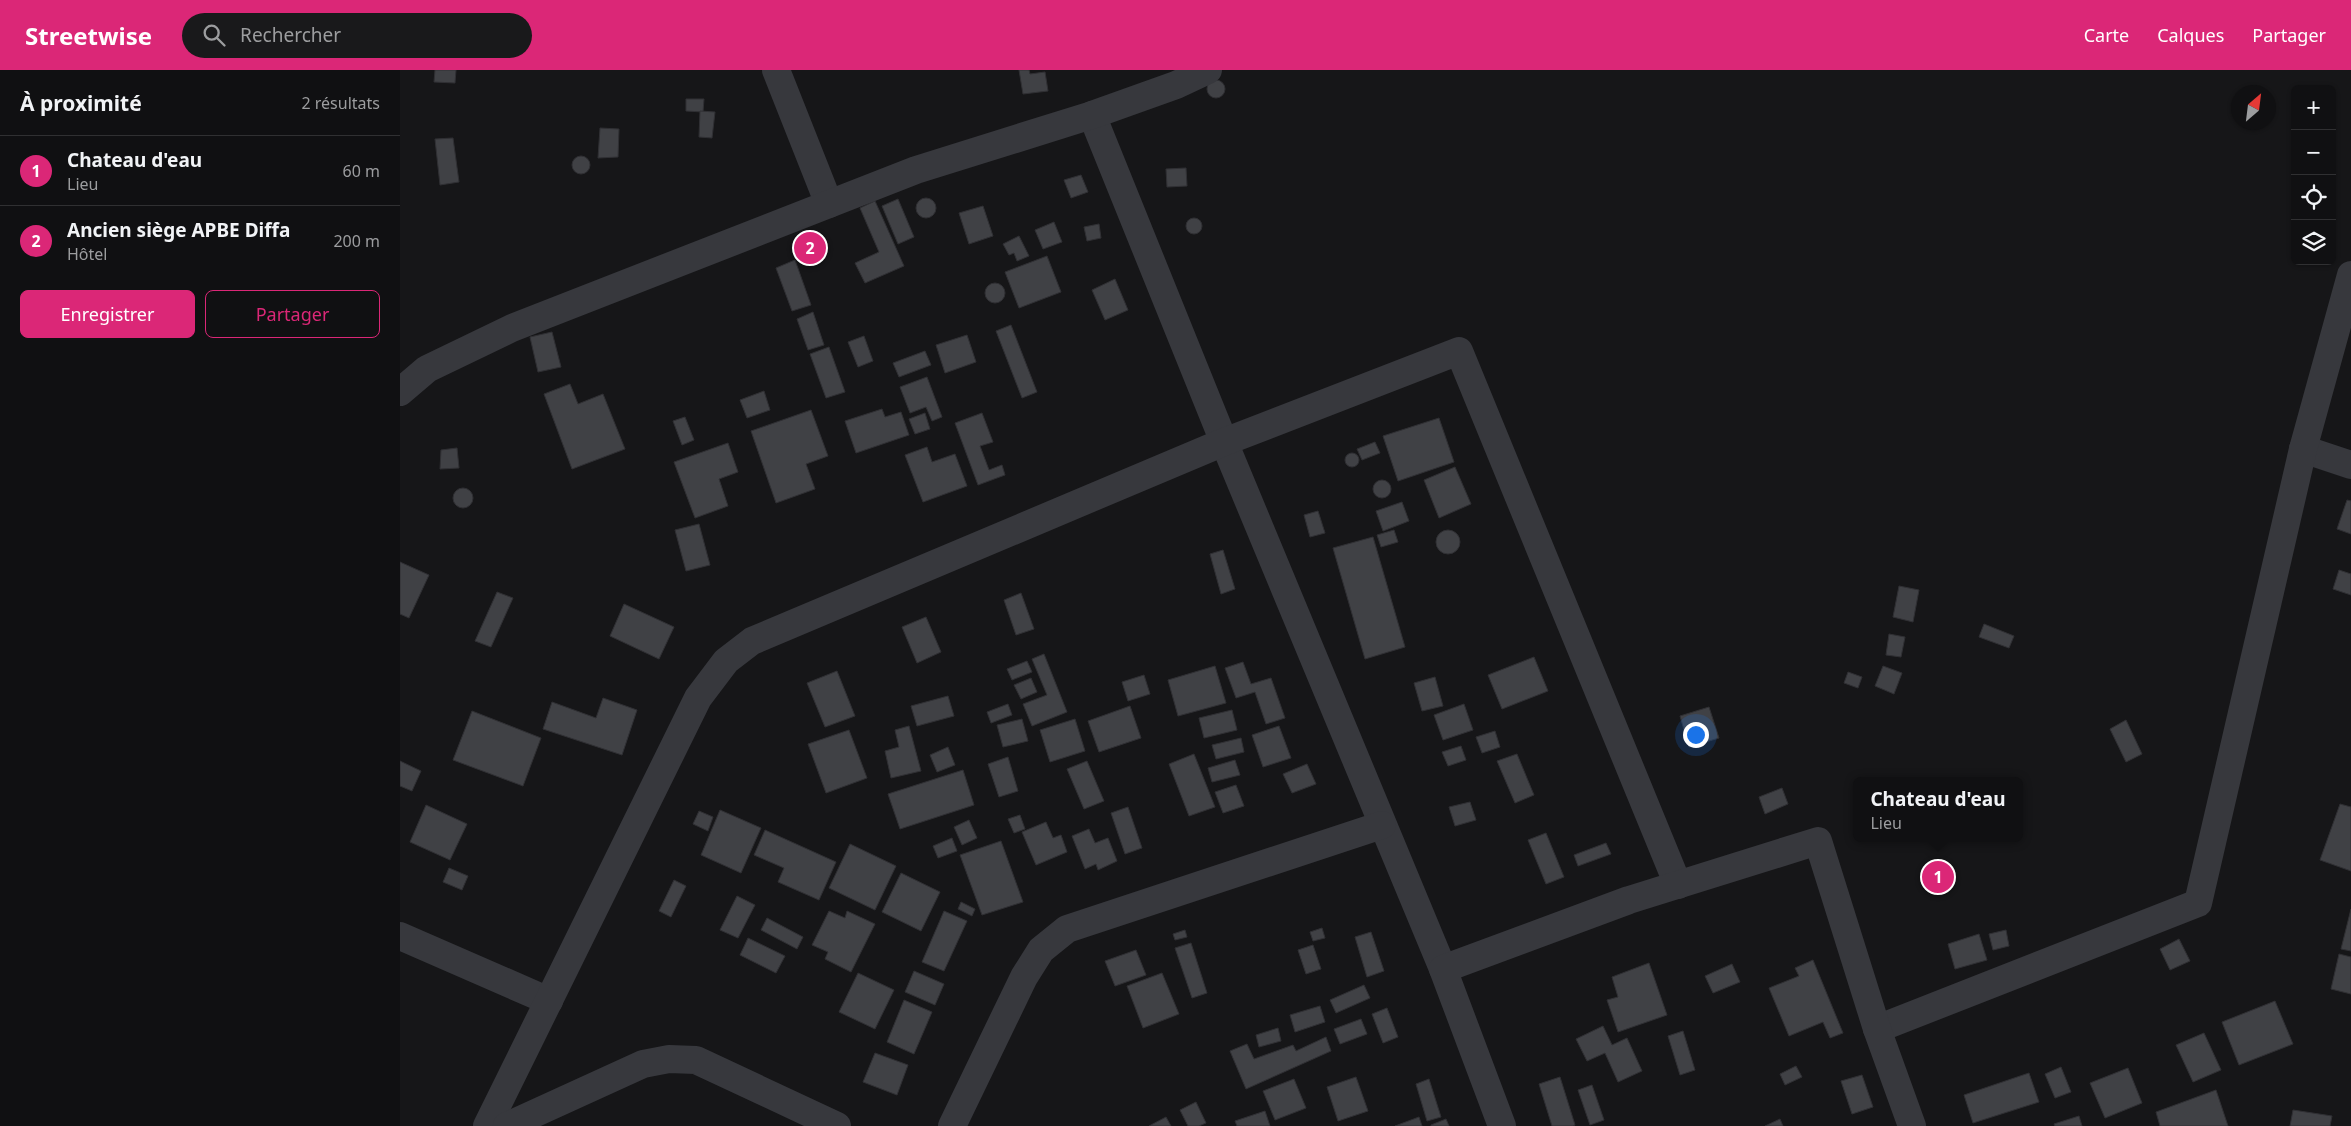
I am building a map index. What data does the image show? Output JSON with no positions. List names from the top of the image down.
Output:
{
  "north": "top right",
  "page": {
    "header": "Streetwise",
    "search": "Rechercher",
    "nav": ["Carte", "Calques", "Partager"],
    "heading": ["À proximité", "2 résultats"],
    "map_buttons": ["+", "−"],
    "list": [
      {
        "mark": "1",
        "name": "Chateau d'eau",
        "note": "Lieu",
        "value": "60 m"
      },
      {
        "mark": "2",
        "name": "Ancien siège APBE Diffa",
        "note": "Hôtel",
        "value": "200 m"
      }
    ],
    "pins": ["2", "1"],
    "buttons": ["Enregistrer", "Partager"],
    "popup": ["Chateau d'eau", "Lieu"]
  }
}
